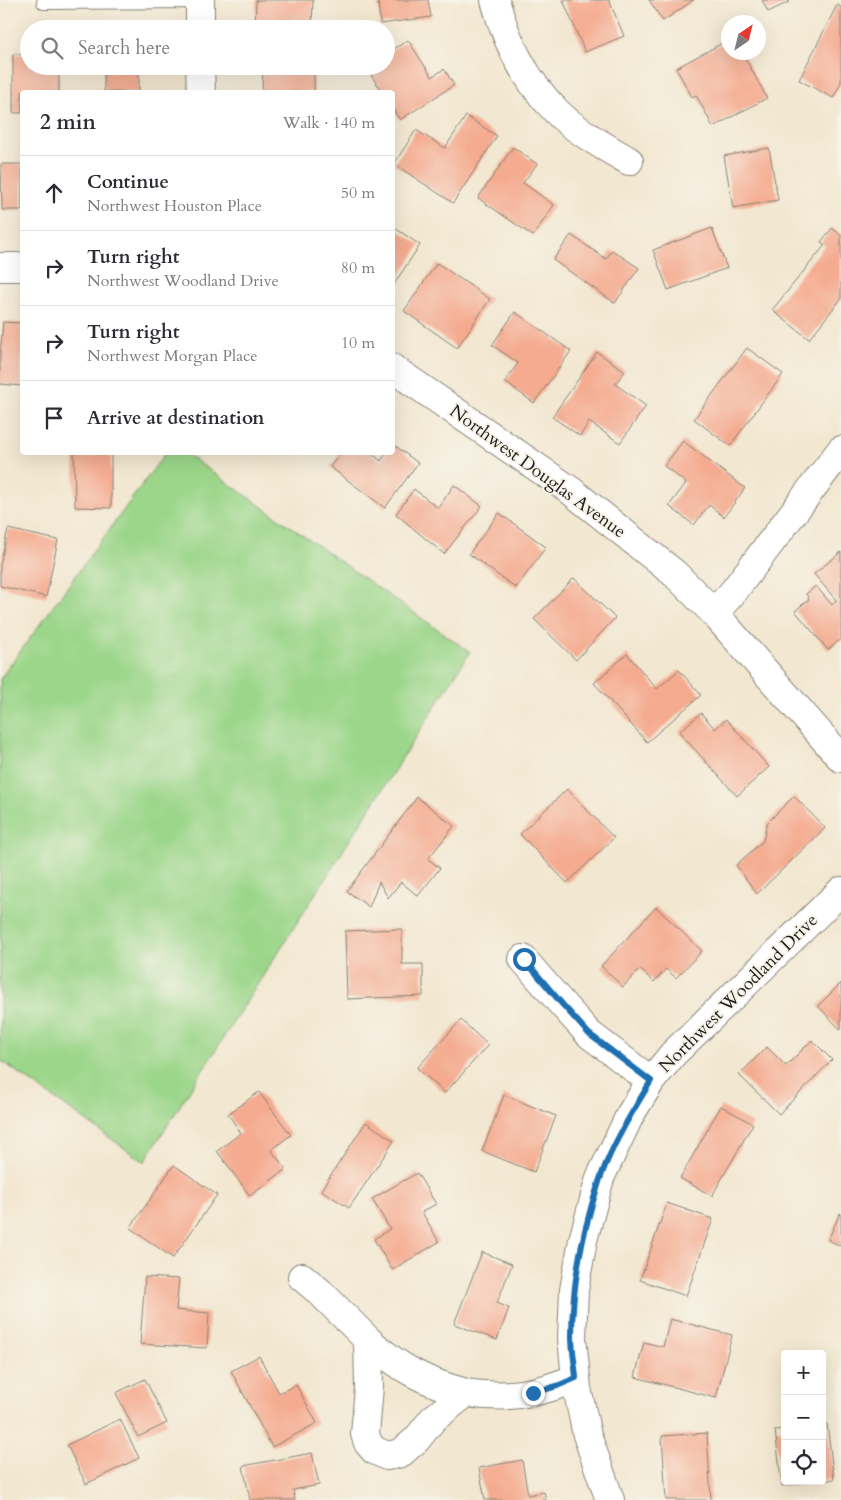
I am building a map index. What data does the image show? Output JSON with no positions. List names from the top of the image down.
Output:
{
  "streets": {
    "street": ["Northwest Douglas Avenue", "Northwest Woodland Drive"]
  },
  "north": "top right",
  "page": {
    "search": "Search here",
    "heading": ["2 min", "Walk · 140 m"],
    "list": [
      ["Continue", "Northwest Houston Place", "50 m"],
      ["Turn right", "Northwest Woodland Drive", "80 m"],
      ["Turn right", "Northwest Morgan Place", "10 m"],
      "Arrive at destination"
    ],
    "map_buttons": ["+", "−"]
  }
}
